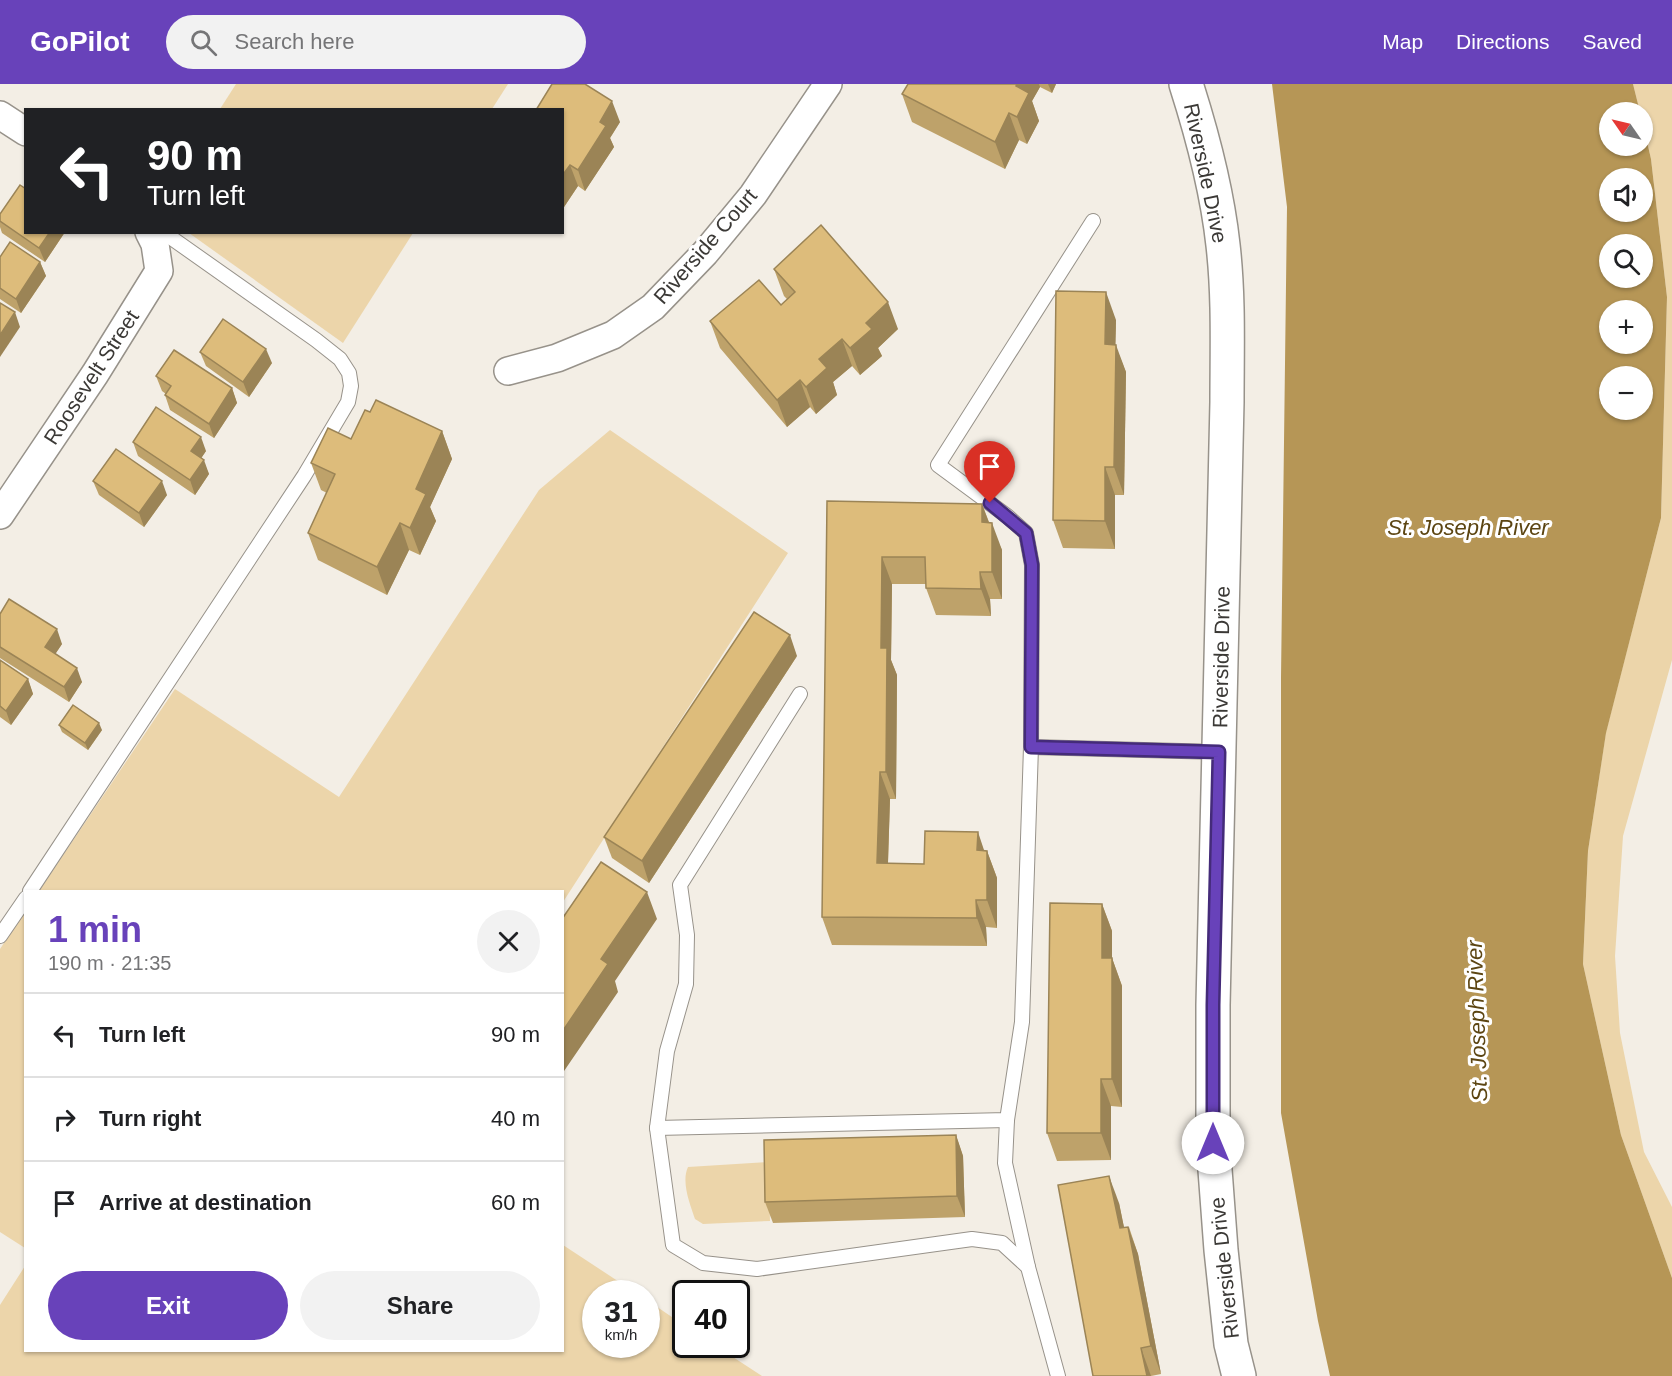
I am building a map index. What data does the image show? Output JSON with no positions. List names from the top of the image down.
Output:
{
  "streets": {
    "street": ["Riverside Drive", "Riverside Court", "Roosevelt Street"]
  },
  "water": ["St. Joseph River"],
  "north": "top left",
  "page": {
    "header": "GoPilot",
    "search": "Search here",
    "nav": ["Map", "Directions", "Saved"],
    "map_buttons": ["+", "−"],
    "turn": ["90 m", "Turn left"],
    "heading": ["1 min", "190 m · 21:35"],
    "list": [
      {
        "name": "Turn left",
        "value": "90 m"
      },
      {
        "name": "Turn right",
        "value": "40 m"
      },
      {
        "name": "Arrive at destination",
        "value": "60 m"
      }
    ],
    "buttons": ["Exit", "Share"],
    "speed": "31 km/h",
    "limit": "40"
  }
}
